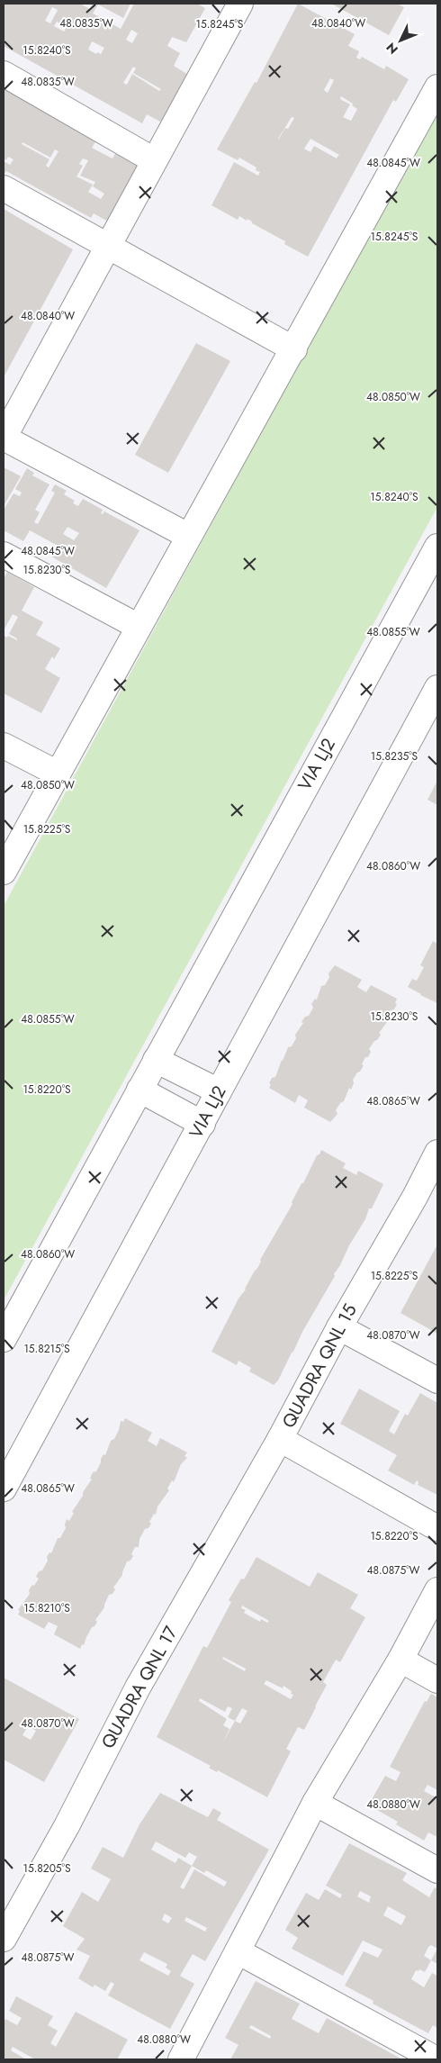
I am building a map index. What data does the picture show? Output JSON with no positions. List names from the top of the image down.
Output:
{
  "streets": {
    "street": ["VIA LJ2", "QUADRA QNL 15", "QUADRA QNL 17"]
  },
  "crossings": [
    ["QUADRA QNL 15", "QUADRA QNL 17"]
  ],
  "north": "bottom left",
  "coordinates": [
    "48.0835°W",
    "48.0840°W",
    "15.8245°S",
    "15.8240°S",
    "48.0845°W",
    "48.0850°W",
    "15.8230°S",
    "48.0855°W",
    "15.8235°S",
    "15.8225°S",
    "48.0860°W",
    "15.8220°S",
    "48.0865°W",
    "48.0870°W",
    "15.8215°S",
    "48.0875°W",
    "15.8210°S",
    "48.0880°W",
    "15.8205°S"
  ]
}
